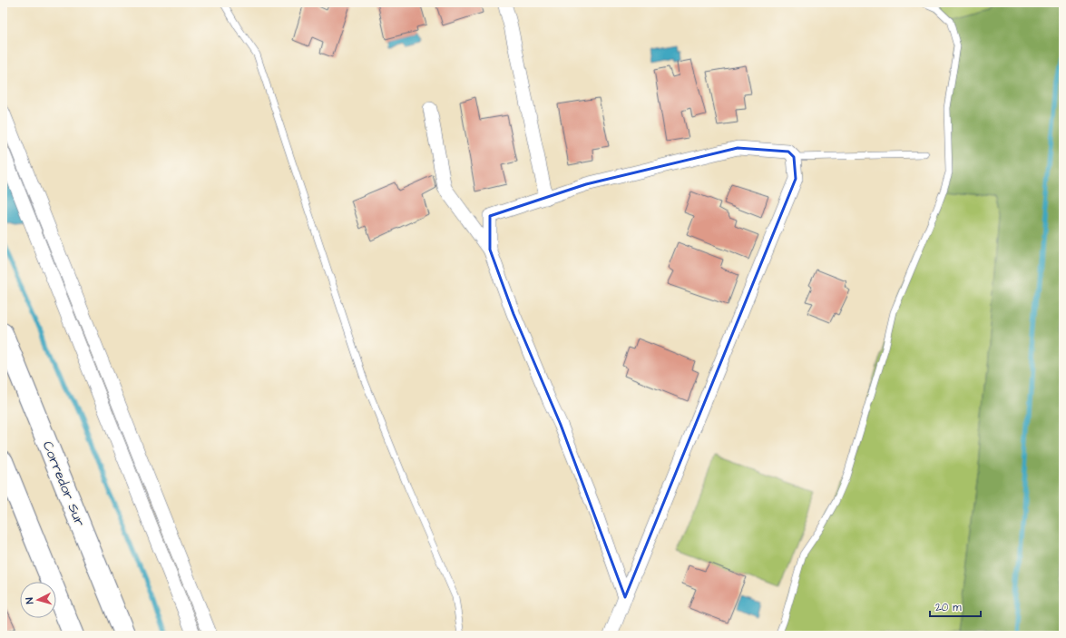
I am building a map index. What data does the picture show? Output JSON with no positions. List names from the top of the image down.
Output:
{
  "streets": {
    "highway": ["Corredor Sur"]
  },
  "scale_bar": "20 m",
  "north": "left"
}
